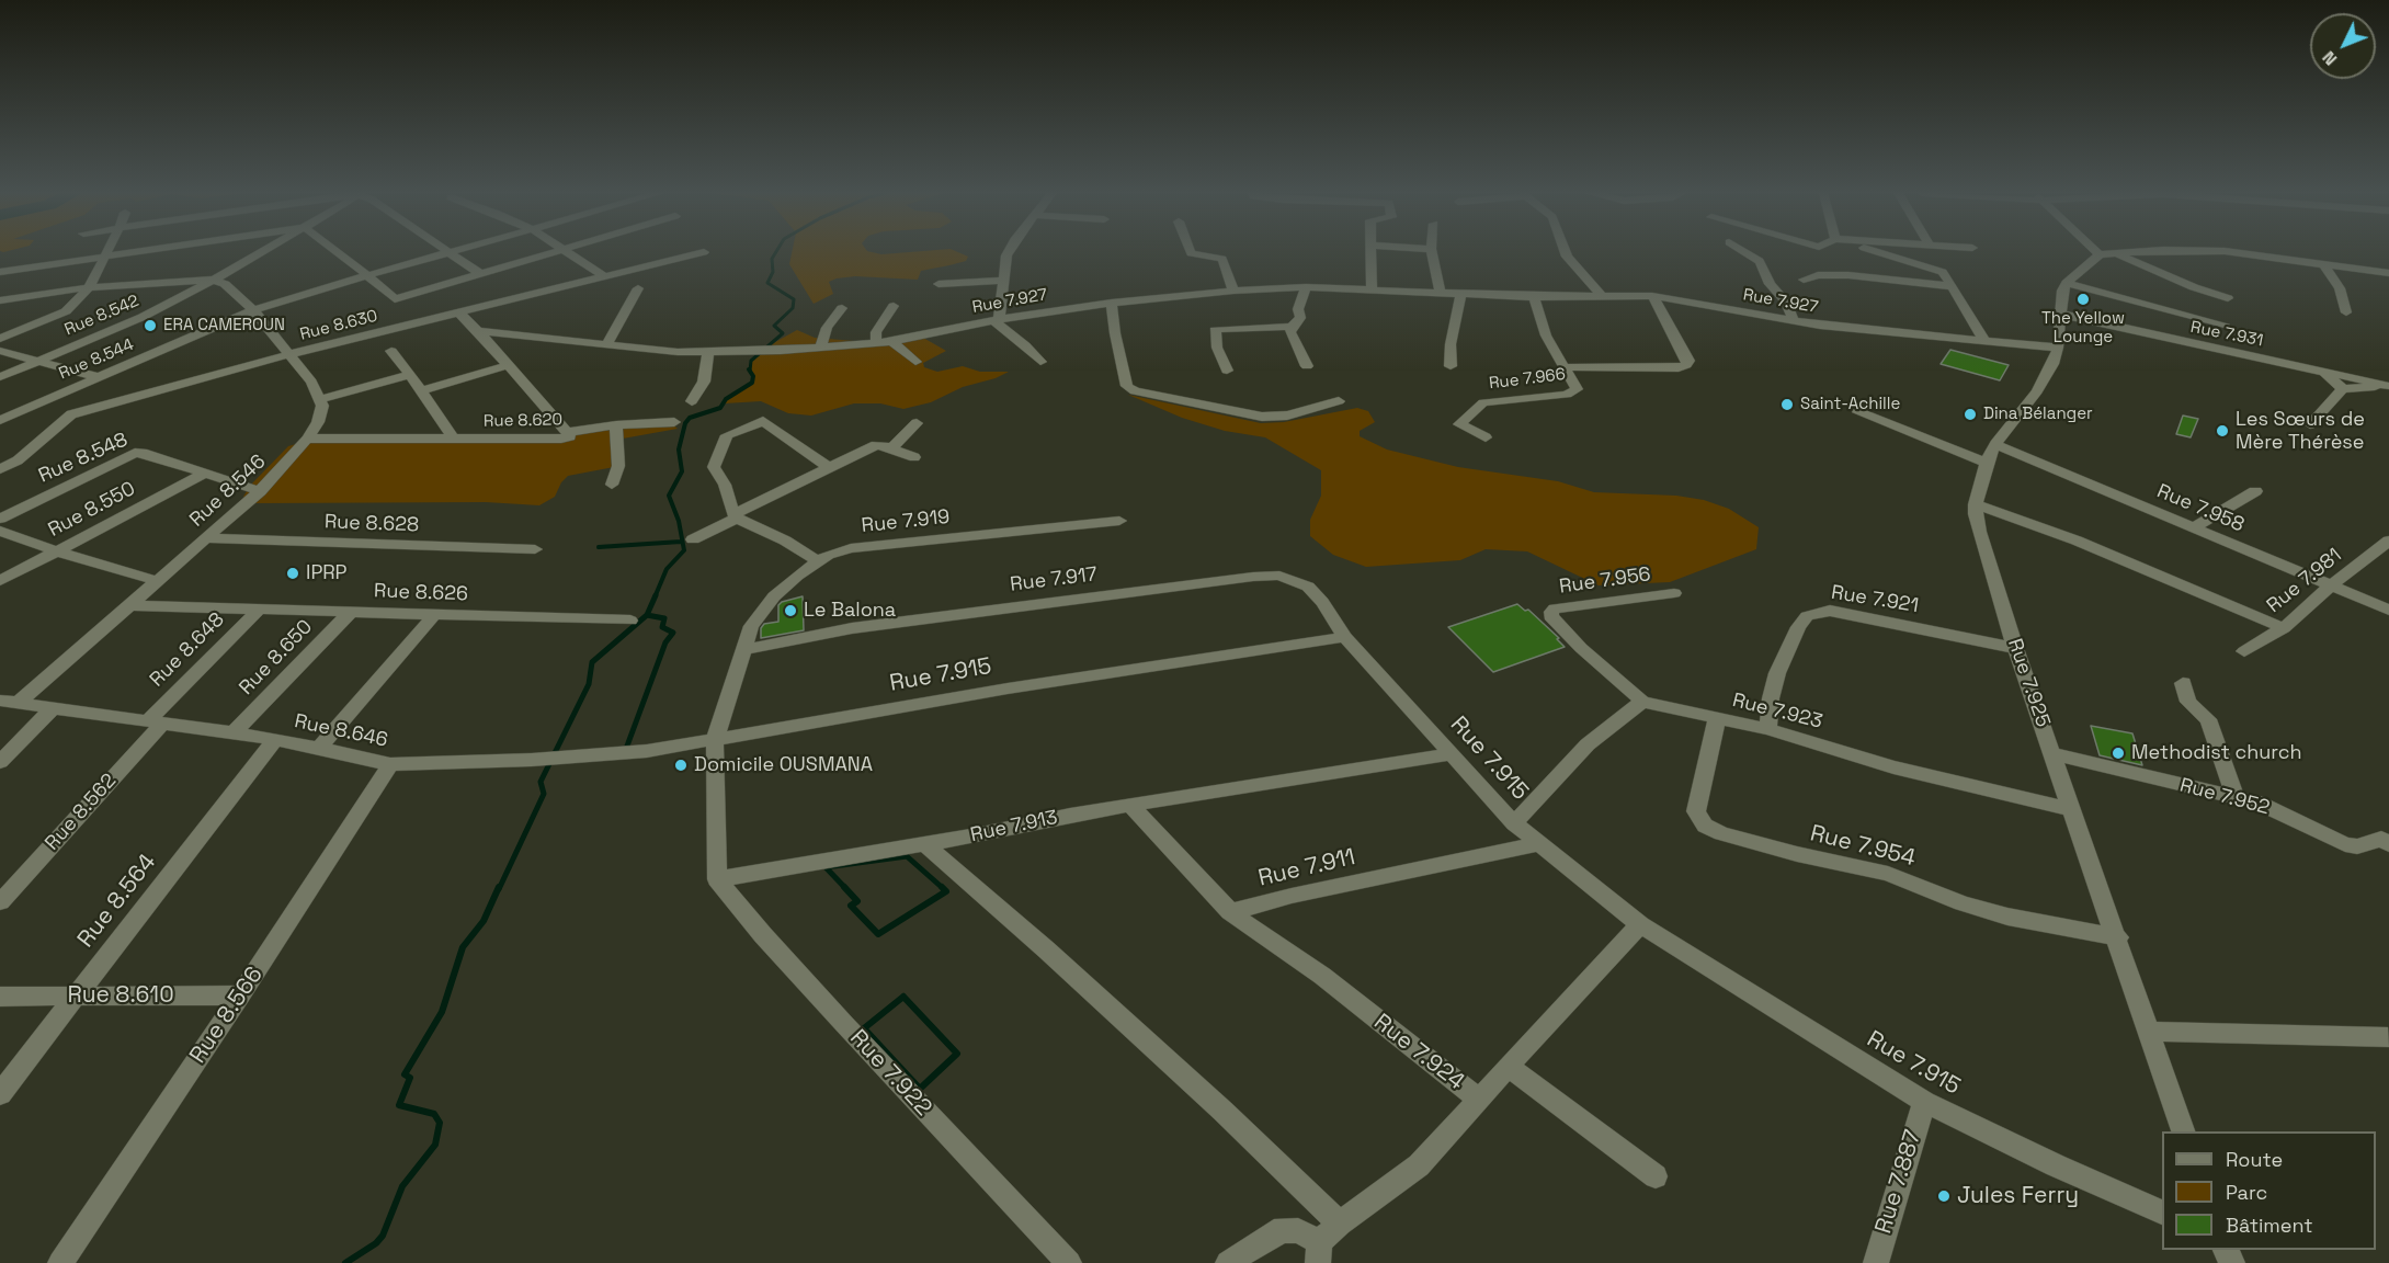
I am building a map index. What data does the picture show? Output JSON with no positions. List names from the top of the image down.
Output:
{
  "streets": {
    "street": [
      "Rue 7.927",
      "Rue 8.542",
      "Rue 8.630",
      "Rue 7.931",
      "Rue 8.544",
      "Rue 7.966",
      "Rue 8.620",
      "Rue 8.548",
      "Rue 8.546",
      "Rue 7.958",
      "Rue 8.550",
      "Rue 7.919",
      "Rue 8.628",
      "Rue 7.917",
      "Rue 7.956",
      "Rue 7.981",
      "Rue 8.626",
      "Rue 7.921",
      "Rue 8.648",
      "Rue 8.650",
      "Rue 7.915",
      "Rue 7.925",
      "Rue 7.923",
      "Rue 8.646",
      "Rue 7.952",
      "Rue 8.562",
      "Rue 7.913",
      "Rue 7.954",
      "Rue 7.911",
      "Rue 8.564",
      "Rue 8.610",
      "Rue 8.566",
      "Rue 7.924",
      "Rue 7.922",
      "Rue 7.887"
    ]
  },
  "crossings": [
    ["Rue 7.927", "Rue 7.966"],
    ["Rue 7.927", "Rue 8.620"],
    ["Rue 7.927", "Rue 7.925"],
    ["Rue 8.630", "Rue 8.620"],
    ["Rue 7.931", "Rue 7.925"],
    ["Rue 8.620", "Rue 8.546"],
    ["Rue 8.548", "Rue 8.546"],
    ["Rue 8.548", "Rue 8.550"],
    ["Rue 8.546", "Rue 8.628"],
    ["Rue 8.546", "Rue 8.626"],
    ["Rue 8.546", "Rue 8.646"],
    ["Rue 7.958", "Rue 7.981"],
    ["Rue 7.958", "Rue 7.925"],
    ["Rue 7.919", "Rue 7.917"],
    ["Rue 7.919", "Rue 7.915"],
    ["Rue 7.919", "Rue 8.646"],
    ["Rue 7.917", "Rue 7.915"],
    ["Rue 7.956", "Rue 7.923"],
    ["Rue 8.626", "Rue 8.648"],
    ["Rue 8.626", "Rue 8.650"],
    ["Rue 7.921", "Rue 7.925"],
    ["Rue 7.921", "Rue 7.923"],
    ["Rue 8.648", "Rue 8.646"],
    ["Rue 8.648", "Rue 8.562"],
    ["Rue 8.650", "Rue 8.646"],
    ["Rue 7.915", "Rue 8.646"],
    ["Rue 7.915", "Rue 7.913"],
    ["Rue 7.915", "Rue 7.911"],
    ["Rue 7.915", "Rue 7.924"],
    ["Rue 7.915", "Rue 7.887"],
    ["Rue 7.925", "Rue 7.923"],
    ["Rue 7.925", "Rue 7.952"],
    ["Rue 7.925", "Rue 7.954"],
    ["Rue 7.923", "Rue 7.954"],
    ["Rue 8.646", "Rue 8.562"],
    ["Rue 8.646", "Rue 8.564"],
    ["Rue 8.646", "Rue 8.566"],
    ["Rue 7.913", "Rue 7.922"],
    ["Rue 7.911", "Rue 7.924"],
    ["Rue 8.564", "Rue 8.610"],
    ["Rue 8.610", "Rue 8.566"]
  ],
  "places": [
    "The Yellow Lounge",
    "ERA CAMEROUN",
    "Saint-Achille",
    "Dina Bélanger",
    "Les Sœurs de Mère Thérèse",
    "IPRP",
    "Le Balona",
    "Methodist church",
    "Domicile OUSMANA",
    "Jules Ferry"
  ],
  "legend": ["Route", "Parc", "Bâtiment"],
  "north": "bottom left"
}
